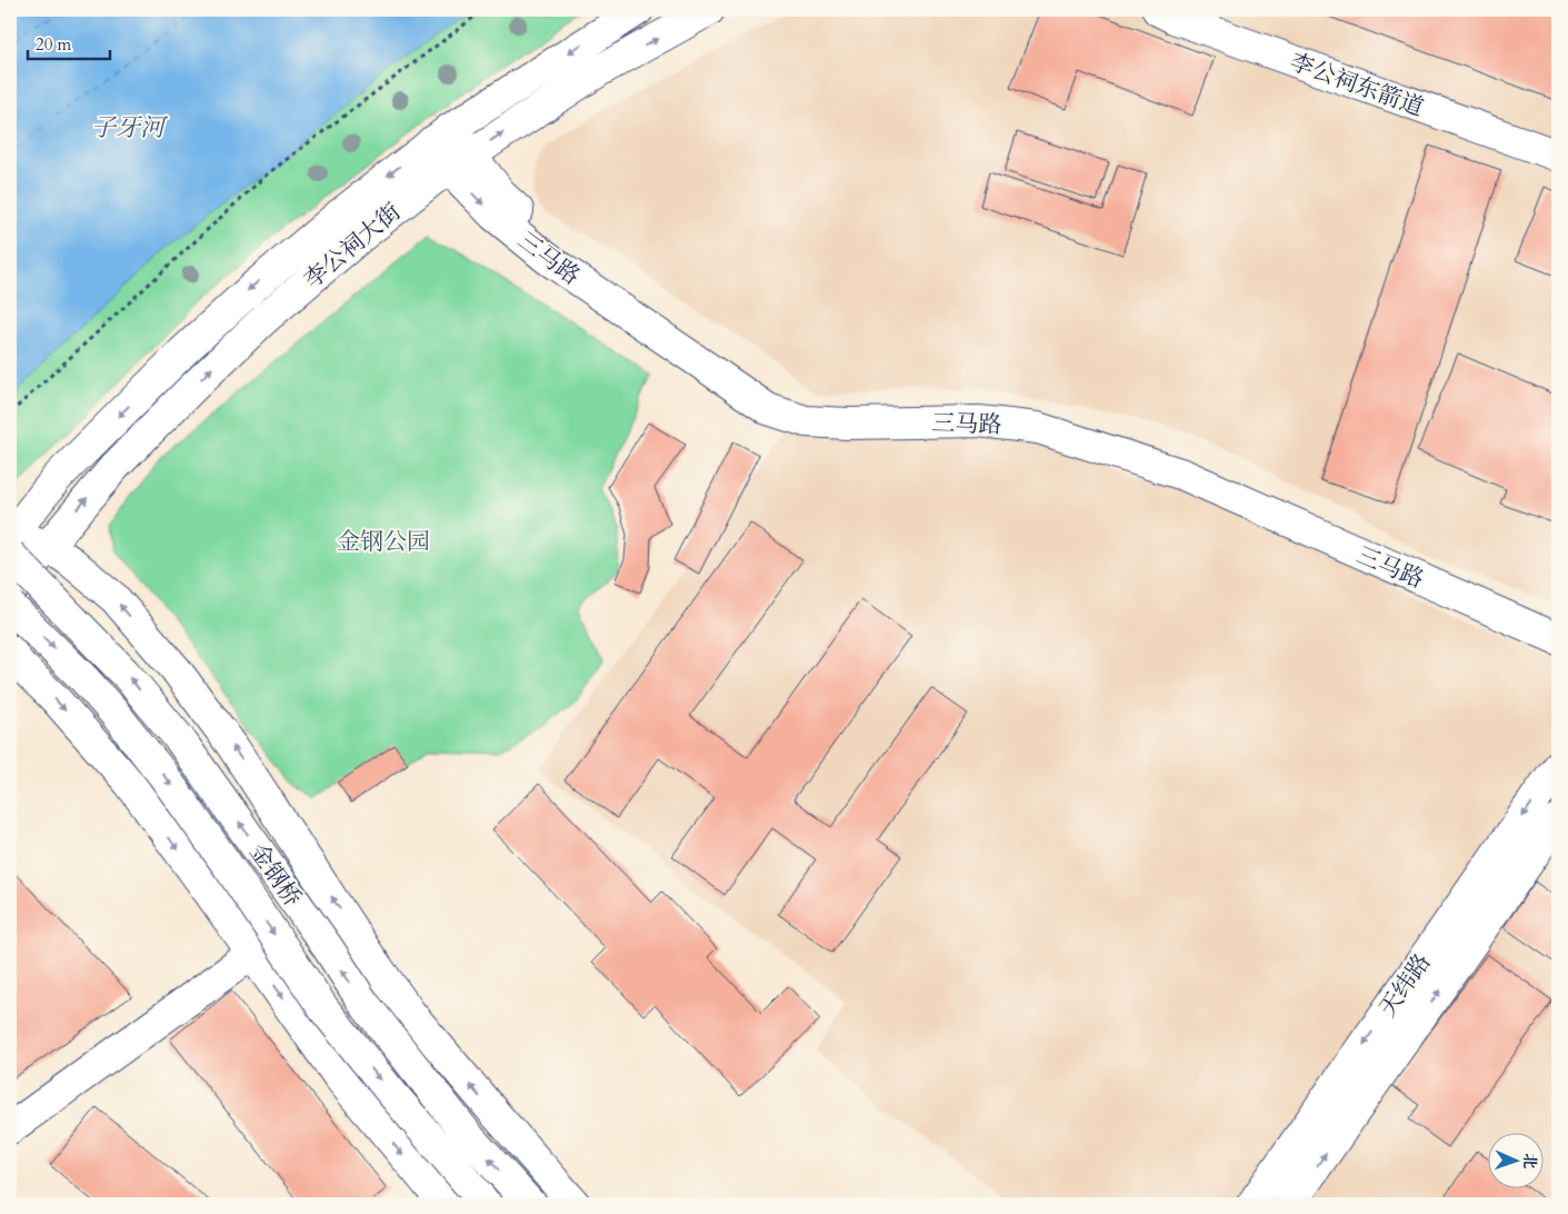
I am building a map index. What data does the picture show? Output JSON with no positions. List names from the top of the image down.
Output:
{
  "streets": {
    "main road": [
      "李公祠东箭道",
      "李公祠大街",
      "三马路",
      "金钢桥",
      "天纬路"
    ]
  },
  "crossings": [
    ["李公祠大街", "三马路"],
    ["李公祠大街", "金钢桥"]
  ],
  "water": ["子牙河"],
  "parks": ["金钢公园"],
  "scale_bar": "20 m",
  "north": "right"
}
